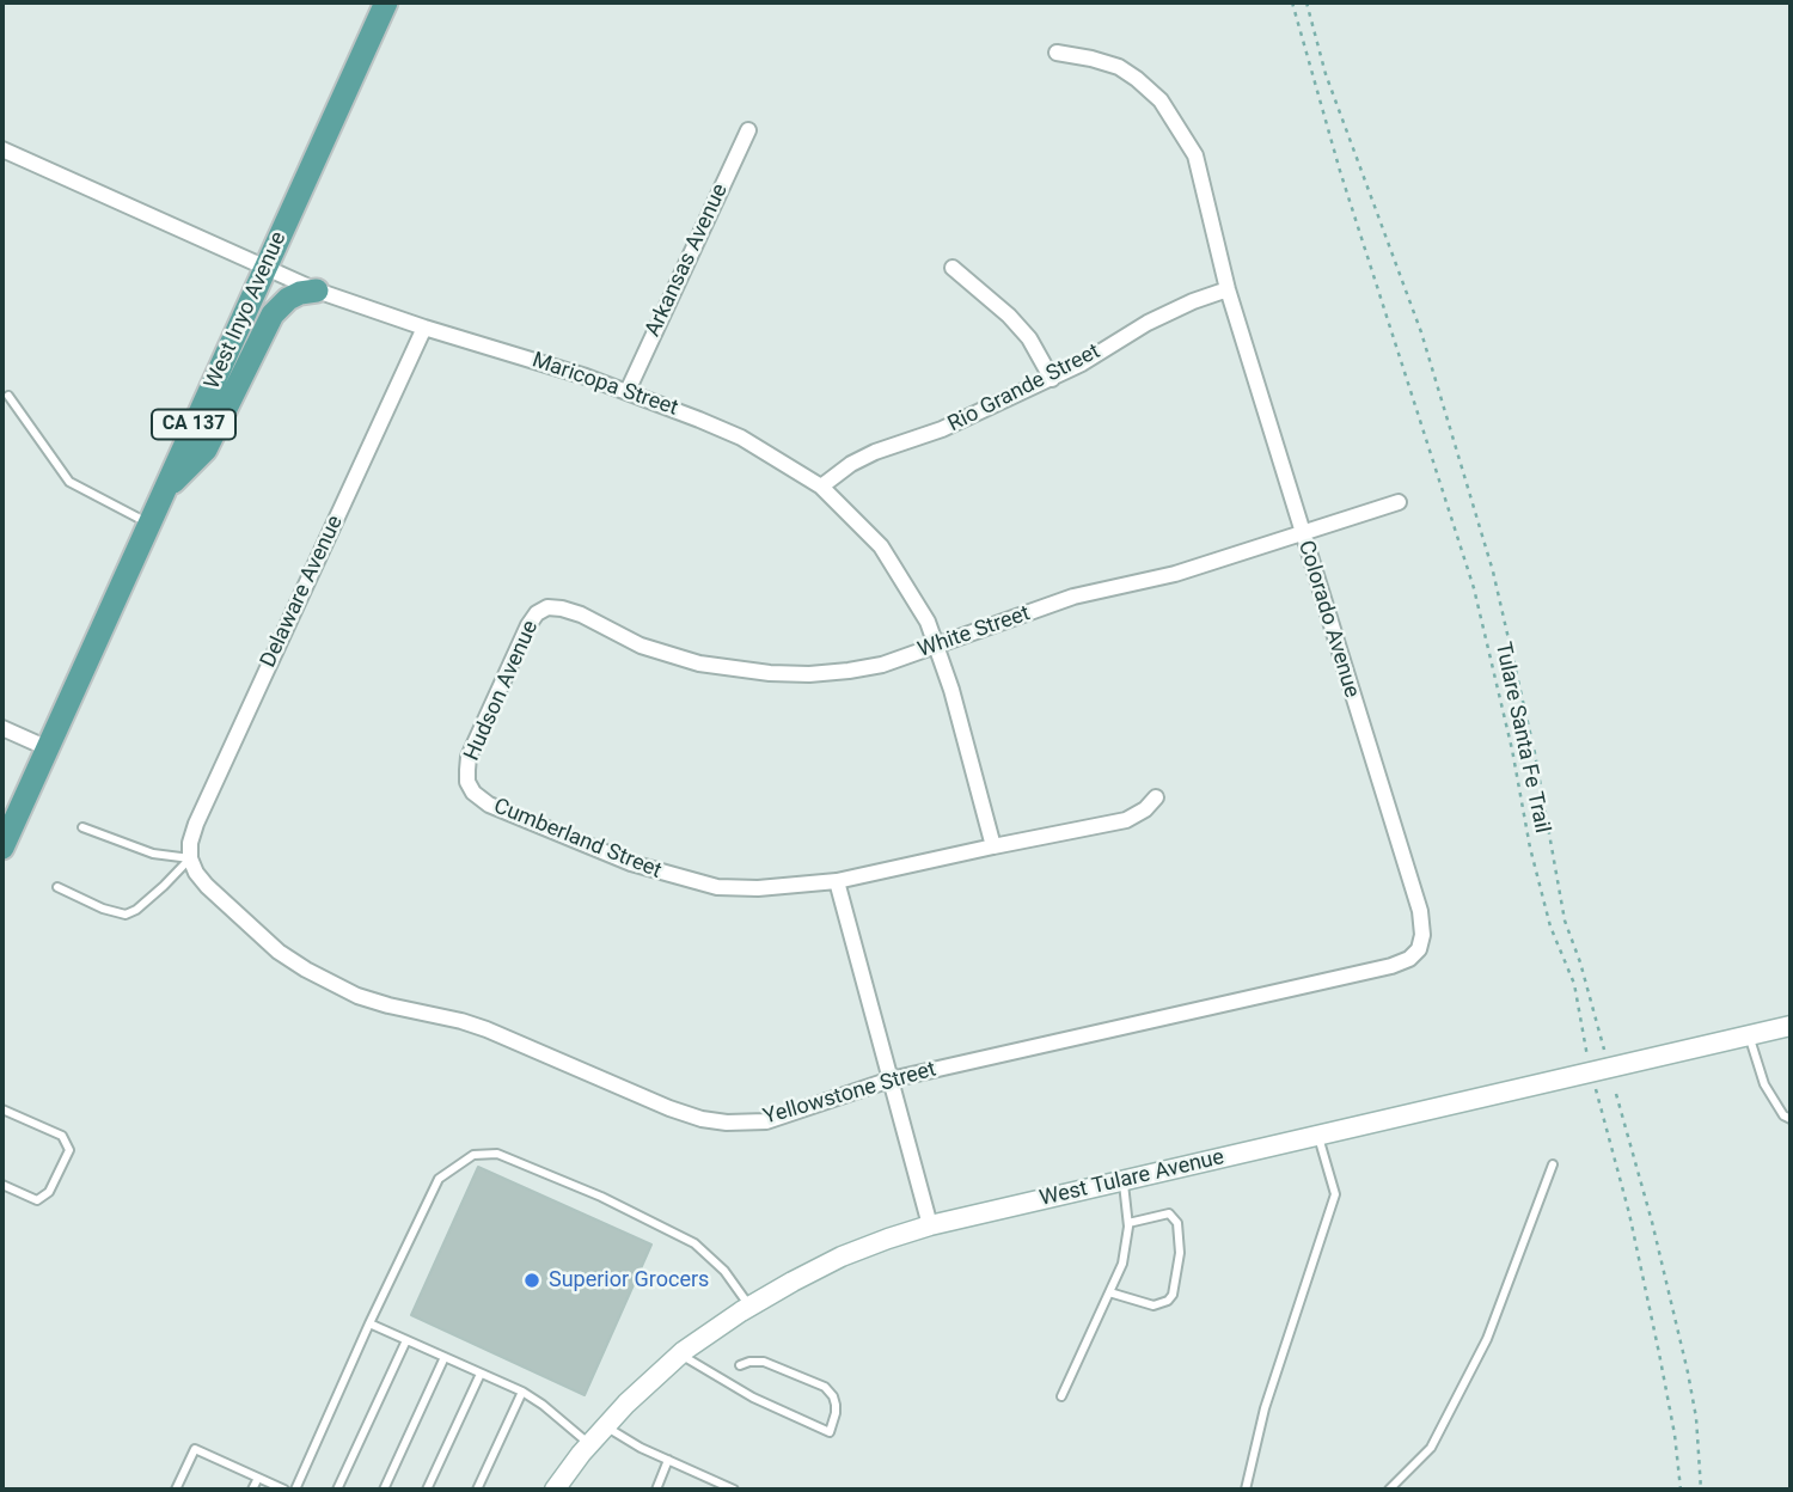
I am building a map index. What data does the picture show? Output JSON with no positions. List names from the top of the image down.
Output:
{
  "streets": {
    "main road": ["West Inyo Avenue", "CA 137", "West Tulare Avenue"],
    "street": [
      "Arkansas Avenue",
      "Maricopa Street",
      "Rio Grande Street",
      "Delaware Avenue",
      "Colorado Avenue",
      "White Street",
      "Hudson Avenue",
      "Cumberland Street",
      "Yellowstone Street"
    ],
    "path": ["Tulare Santa Fe Trail"]
  },
  "crossings": [
    ["Arkansas Avenue", "Maricopa Street"],
    ["West Inyo Avenue", "Maricopa Street"],
    ["Maricopa Street", "Rio Grande Street"],
    ["Maricopa Street", "Delaware Avenue"],
    ["Maricopa Street", "White Street"],
    ["Maricopa Street", "Cumberland Street"],
    ["Rio Grande Street", "Colorado Avenue"],
    ["Delaware Avenue", "Yellowstone Street"],
    ["Colorado Avenue", "White Street"],
    ["Colorado Avenue", "Yellowstone Street"],
    ["White Street", "Hudson Avenue"],
    ["Hudson Avenue", "Cumberland Street"],
    ["Tulare Santa Fe Trail", "West Tulare Avenue"]
  ],
  "places": ["Superior Grocers"]
}
